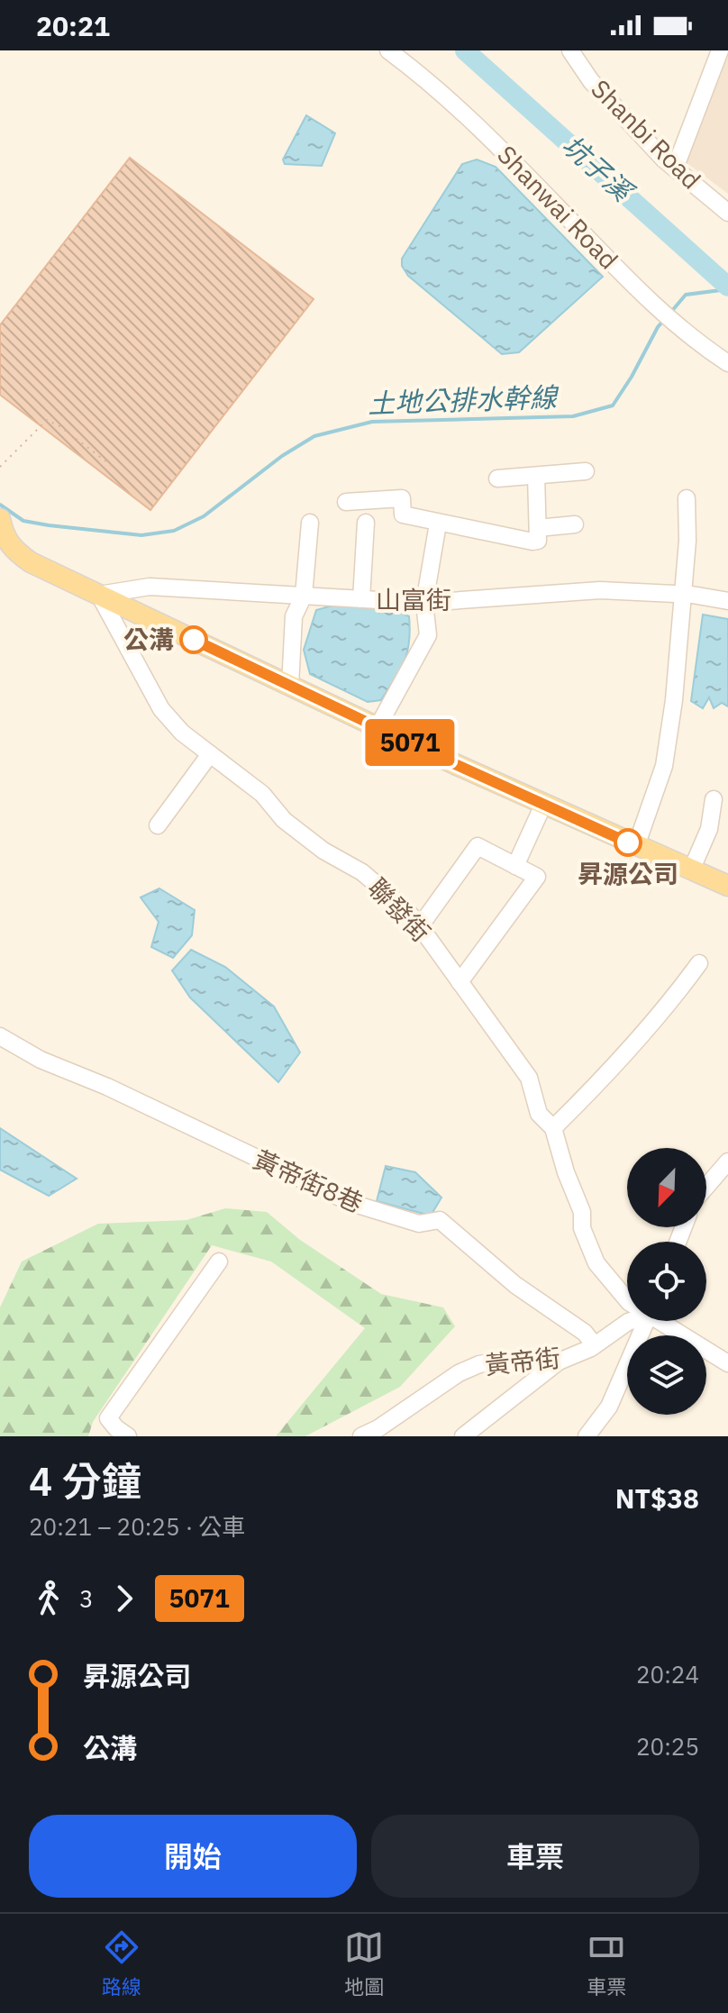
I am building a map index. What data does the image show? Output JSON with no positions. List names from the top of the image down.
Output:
{
  "streets": {
    "street": [
      "Shanbi Road",
      "Shanwai Road",
      "山富街",
      "聯發街",
      "黃帝街8巷",
      "黃帝街"
    ]
  },
  "crossings": [
    ["山富街", "聯發街"],
    ["黃帝街8巷", "黃帝街"]
  ],
  "water": ["坑子溪", "土地公排水幹線"],
  "places": ["公溝", "昇源公司"],
  "lines": ["bus line 5071"],
  "north": "bottom left",
  "page": {
    "status": "20:21",
    "on_map": "5071",
    "heading": ["4 分鐘", "20:21 – 20:25 · 公車", "NT$38"],
    "legs": ["3", "5071"],
    "list": [
      {
        "name": "昇源公司",
        "value": "20:24"
      },
      {
        "name": "公溝",
        "value": "20:25"
      }
    ],
    "buttons": ["開始", "車票"],
    "tabs": ["路線", "地圖", "車票"]
  }
}
